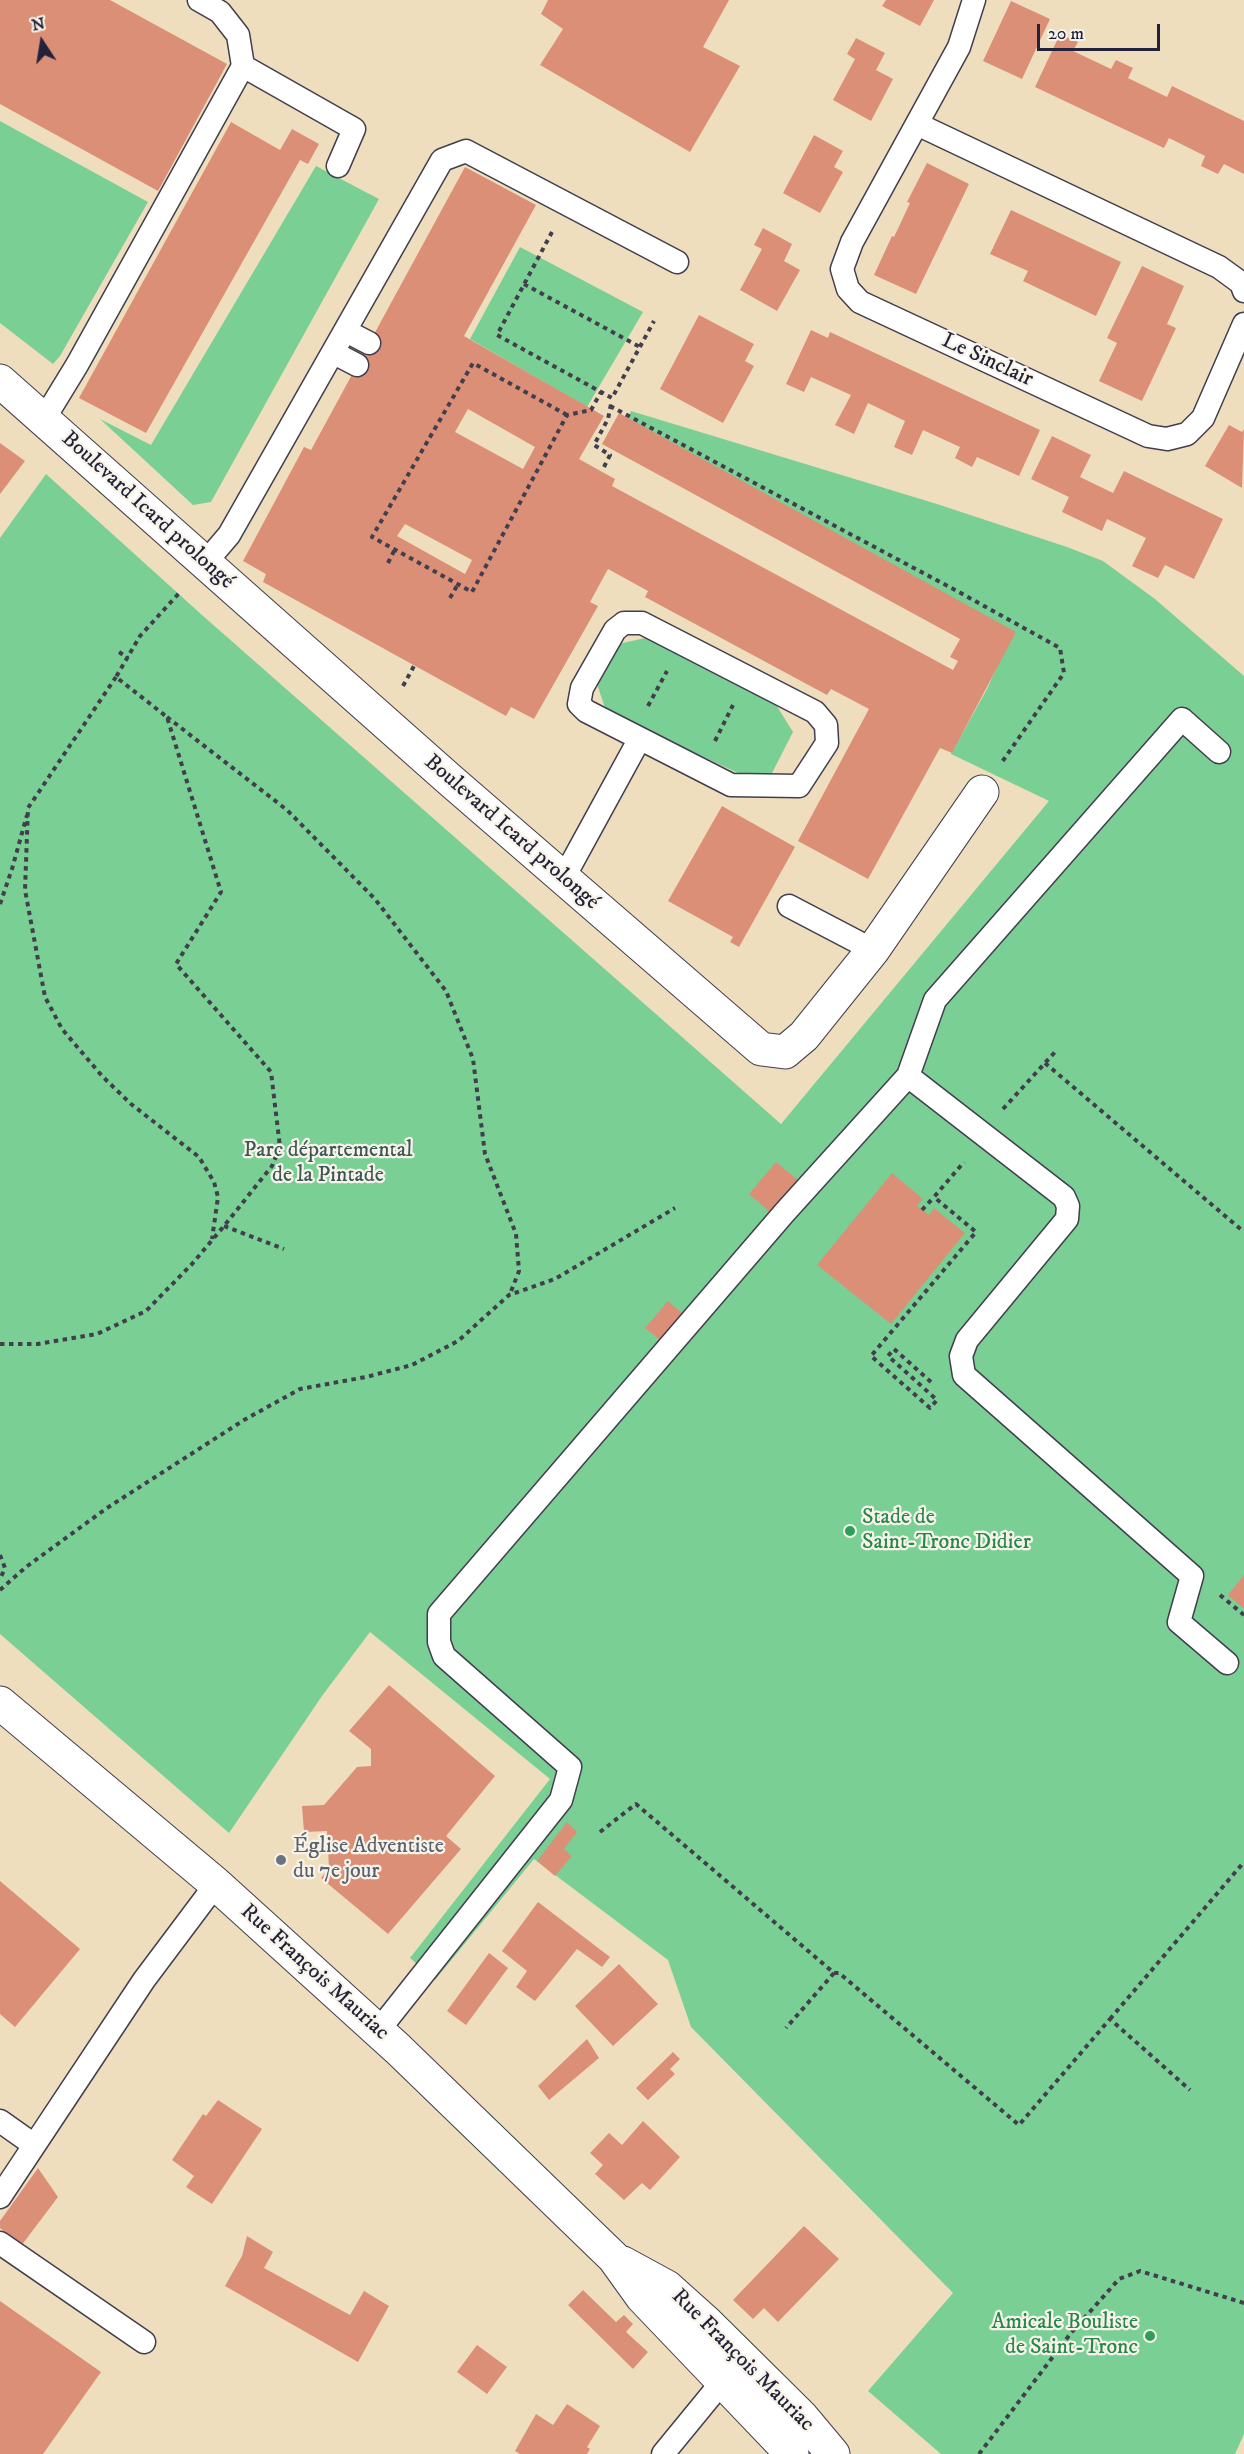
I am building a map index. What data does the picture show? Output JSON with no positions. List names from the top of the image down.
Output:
{
  "streets": {
    "street": ["Boulevard Icard prolongé", "Rue François Mauriac"],
    "lane": ["Le Sinclair"]
  },
  "parks": ["Parc départemental de la Pintade"],
  "places": ["Stade de Saint-Tronc Didier", "Église Adventiste du 7e jour", "Amicale Bouliste de Saint-Tronc"],
  "scale_bar": "20 m",
  "north": "top"
}
